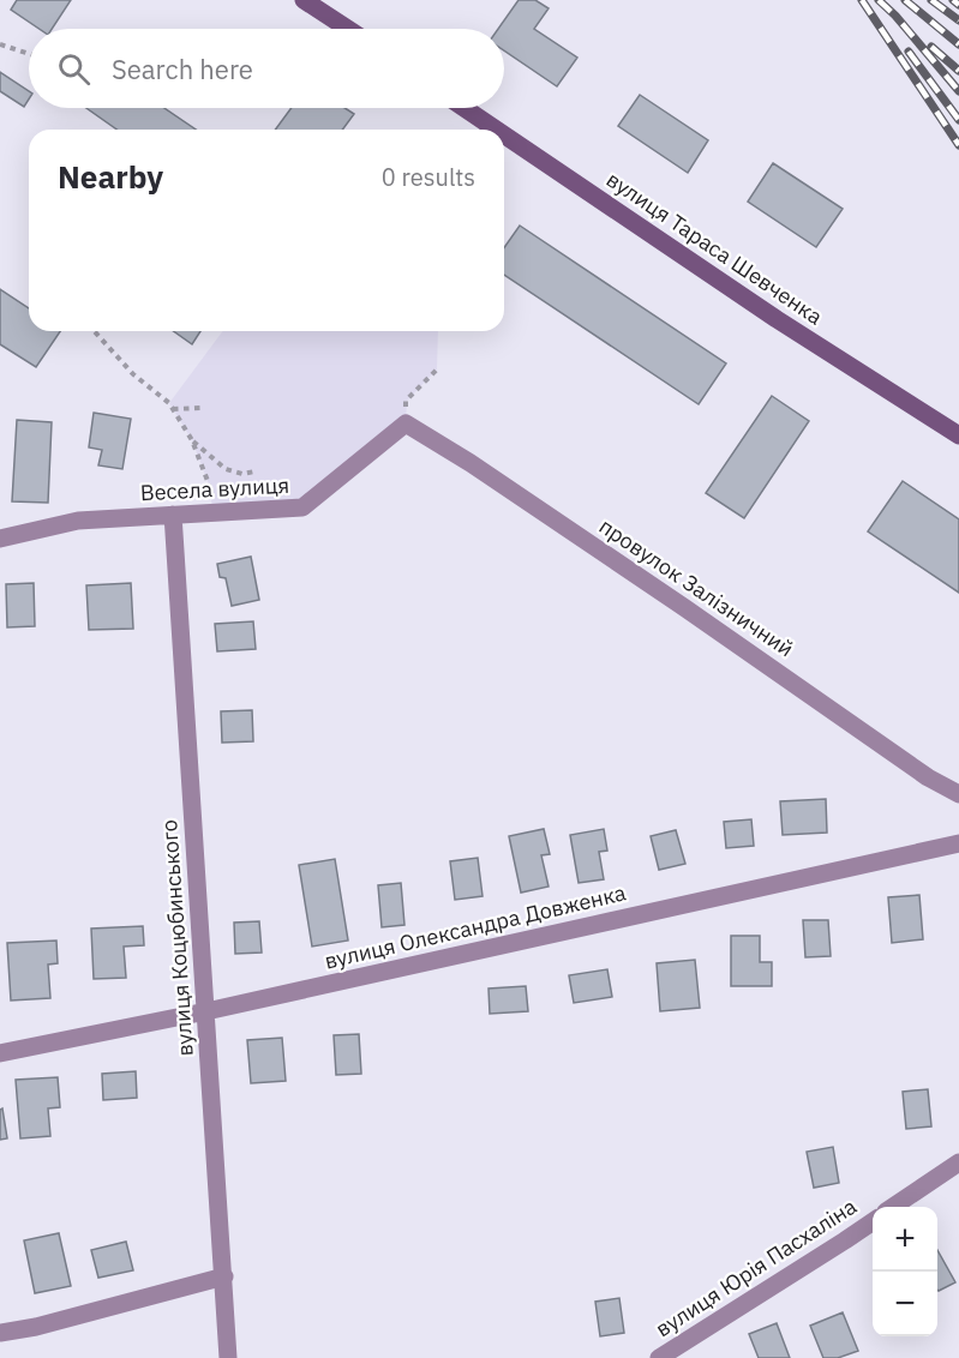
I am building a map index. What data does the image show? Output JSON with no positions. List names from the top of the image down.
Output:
{
  "streets": {
    "main road": ["вулиця Тараса Шевченка"],
    "street": [
      "Весела вулиця",
      "провулок Залізничний",
      "вулиця Олександра Довженка",
      "вулиця Коцюбинського",
      "вулиця Юрія Пасхаліна"
    ]
  },
  "crossings": [
    ["Весела вулиця", "провулок Залізничний"],
    ["Весела вулиця", "вулиця Коцюбинського"],
    ["вулиця Олександра Довженка", "вулиця Коцюбинського"]
  ],
  "page": {
    "search": "Search here",
    "heading": ["Nearby", "0 results"],
    "map_buttons": ["+", "−"]
  }
}
